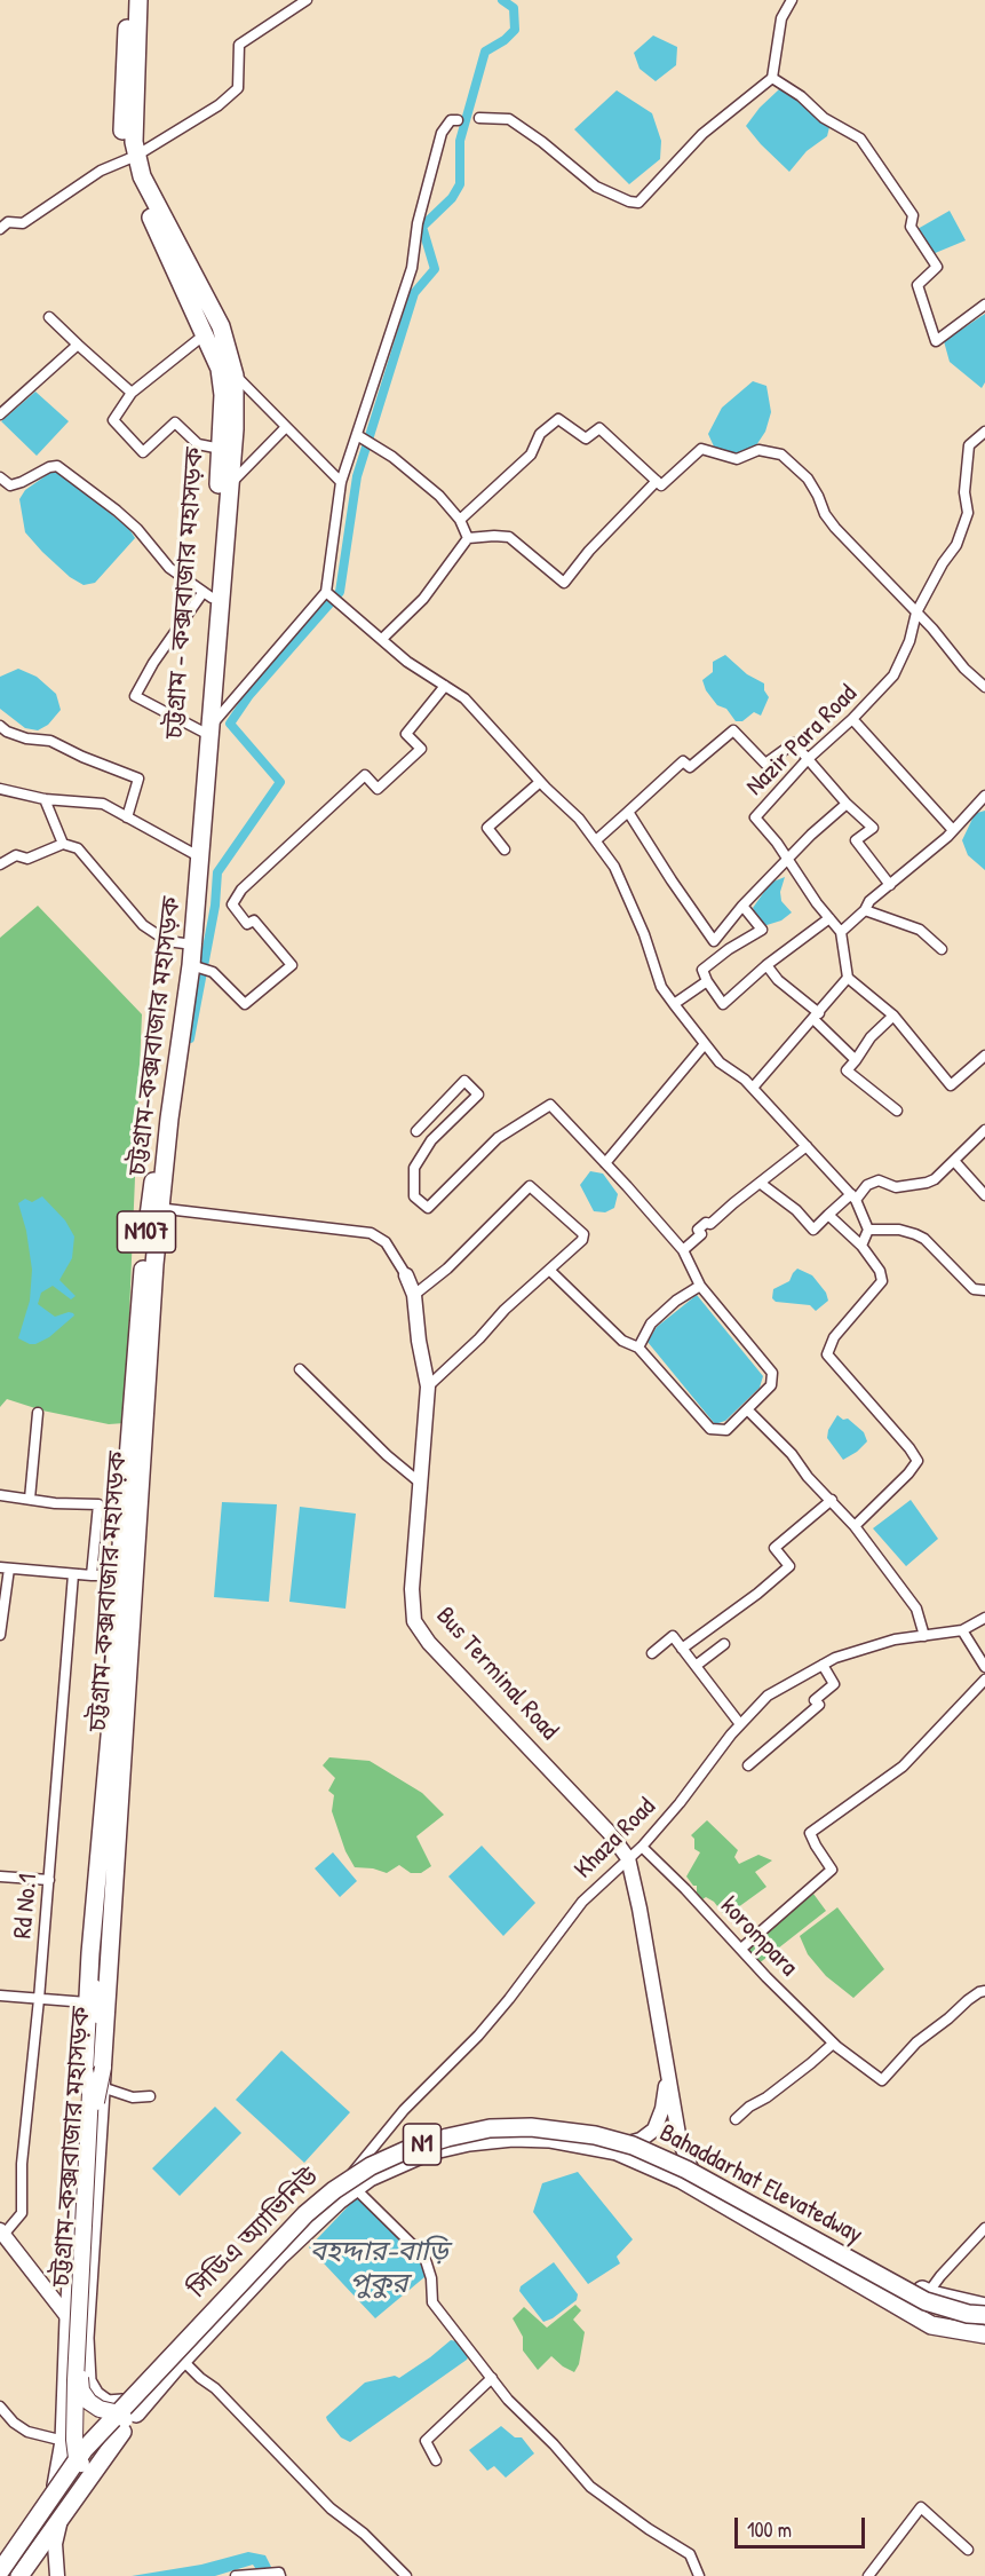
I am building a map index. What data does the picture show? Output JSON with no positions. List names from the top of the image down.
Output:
{
  "streets": {
    "highway": [
      "চট্টগ্রাম - কক্সবাজার মহাসড়ক",
      "চট্টগ্রাম-কক্সবাজার মহাসড়ক",
      "N107",
      "N1",
      "Bahaddarhat Elevatedway",
      "সিডিএ অ্যাভিনিউ"
    ],
    "main road": ["Bus Terminal Road"],
    "street": [
      "Nazir Para Road",
      "Khaza Road",
      "Rd No.1",
      "korompara"
    ]
  },
  "crossings": [
    ["চট্টগ্রাম - কক্সবাজার মহাসড়ক", "চট্টগ্রাম-কক্সবাজার মহাসড়ক"],
    ["চট্টগ্রাম-কক্সবাজার মহাসড়ক", "N107"],
    ["চট্টগ্রাম-কক্সবাজার মহাসড়ক", "Bahaddarhat Elevatedway"],
    ["চট্টগ্রাম-কক্সবাজার মহাসড়ক", "সিডিএ অ্যাভিনিউ"],
    ["N107", "সিডিএ অ্যাভিনিউ"],
    ["Bus Terminal Road", "Khaza Road"],
    ["Bus Terminal Road", "সিডিএ অ্যাভিনিউ"],
    ["Khaza Road", "korompara"],
    ["Khaza Road", "সিডিএ অ্যাভিনিউ"],
    ["Bahaddarhat Elevatedway", "সিডিএ অ্যাভিনিউ"]
  ],
  "water": ["বহদ্দার-বাড়ি পুকুর"],
  "scale_bar": "100 m"
}
